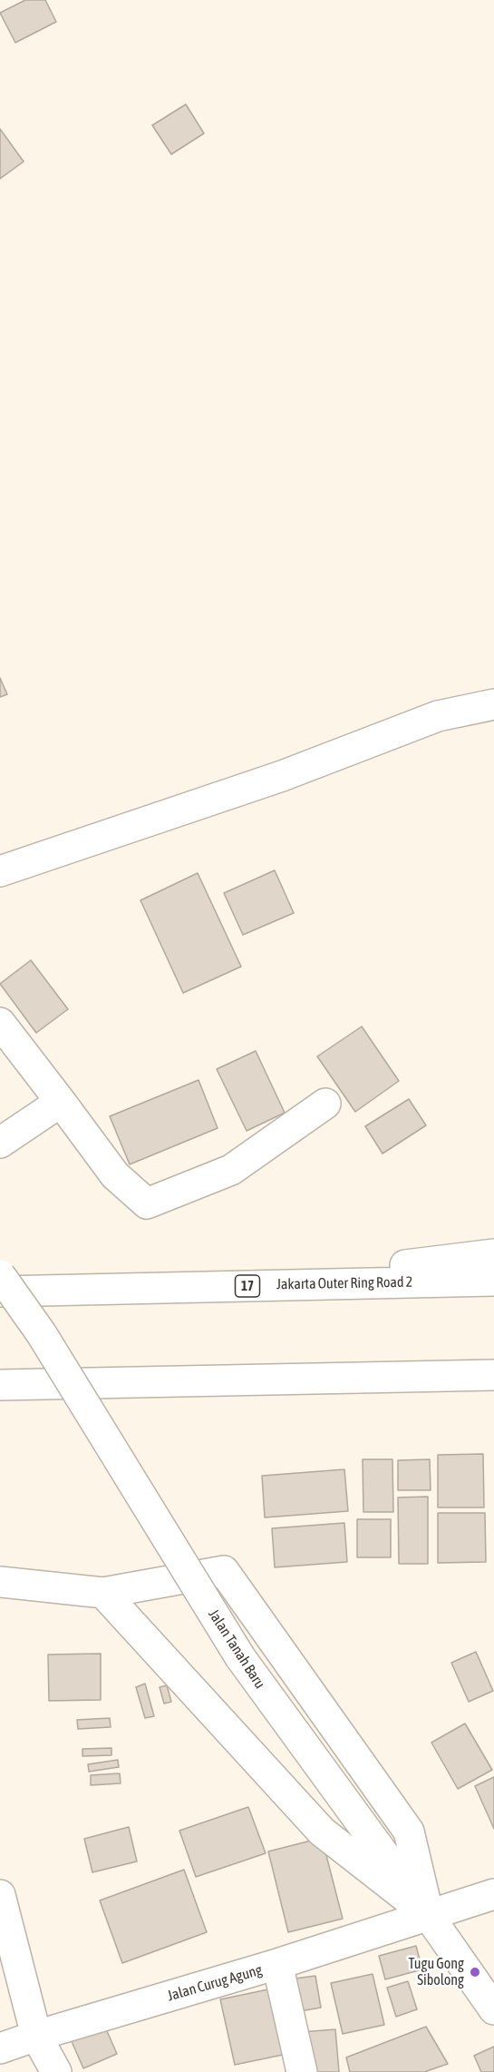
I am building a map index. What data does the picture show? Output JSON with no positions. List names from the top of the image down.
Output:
{
  "streets": {
    "main road": [
      "Jakarta Outer Ring Road 2",
      "17",
      "Jalan Tanah Baru",
      "Jalan Curug Agung"
    ]
  },
  "crossings": [
    ["Jalan Tanah Baru", "Jalan Curug Agung"]
  ],
  "places": ["Tugu Gong Sibolong"]
}
